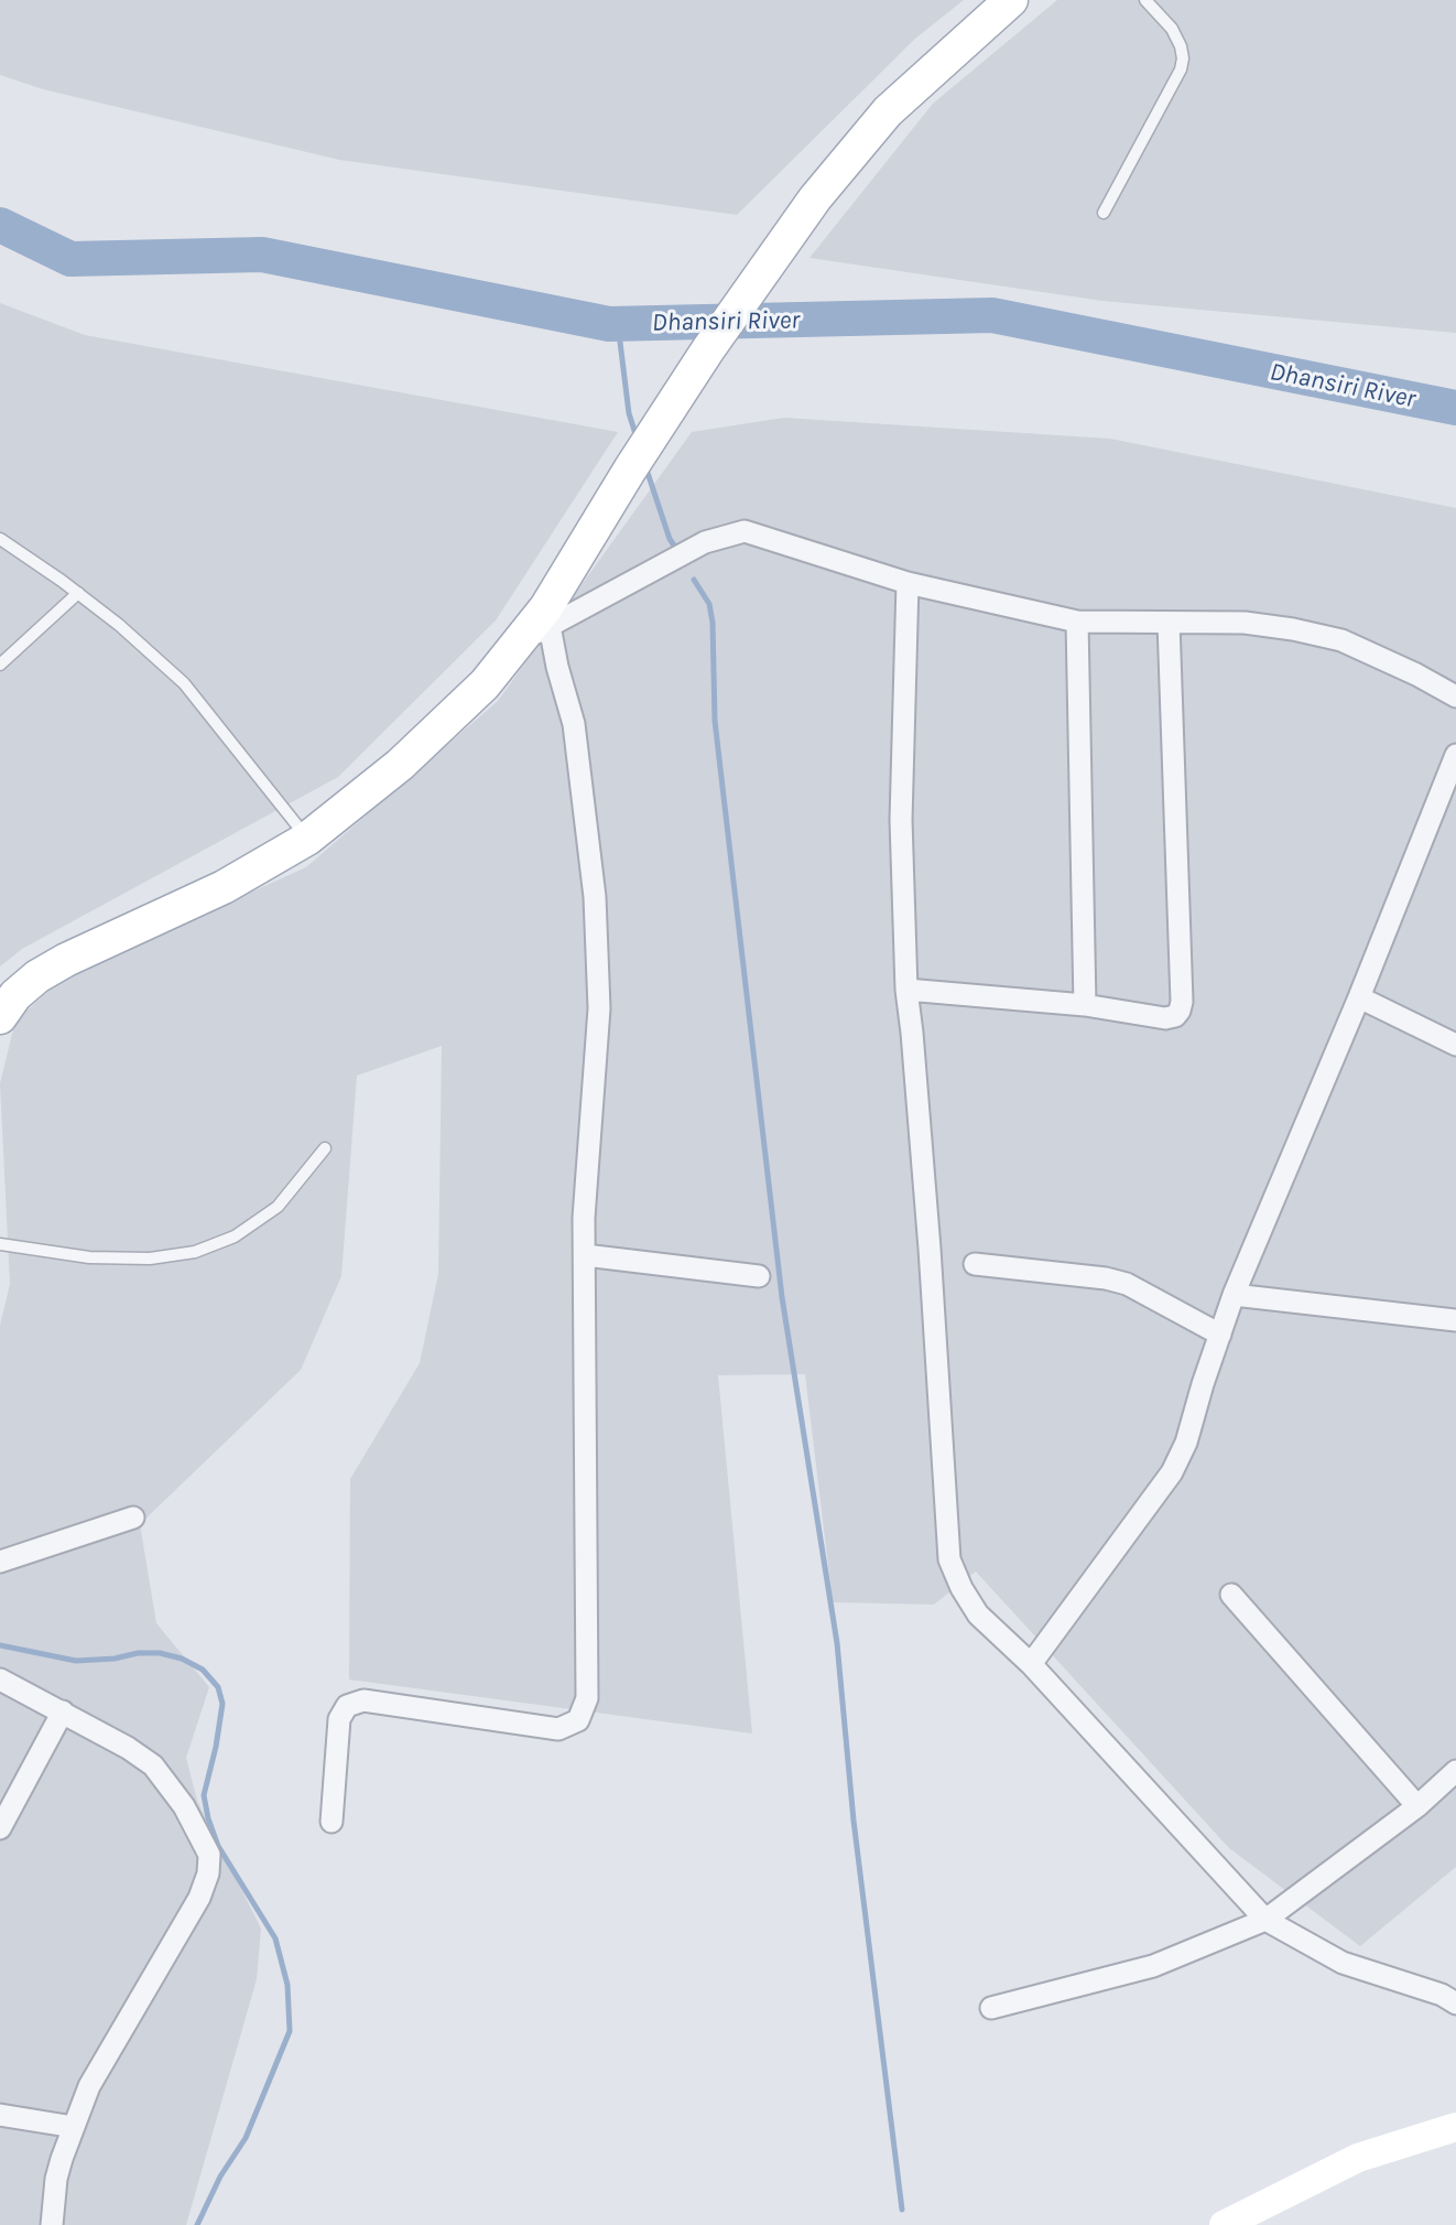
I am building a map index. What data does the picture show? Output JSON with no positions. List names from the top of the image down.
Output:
{
  "water": ["Dhansiri River"]
}
